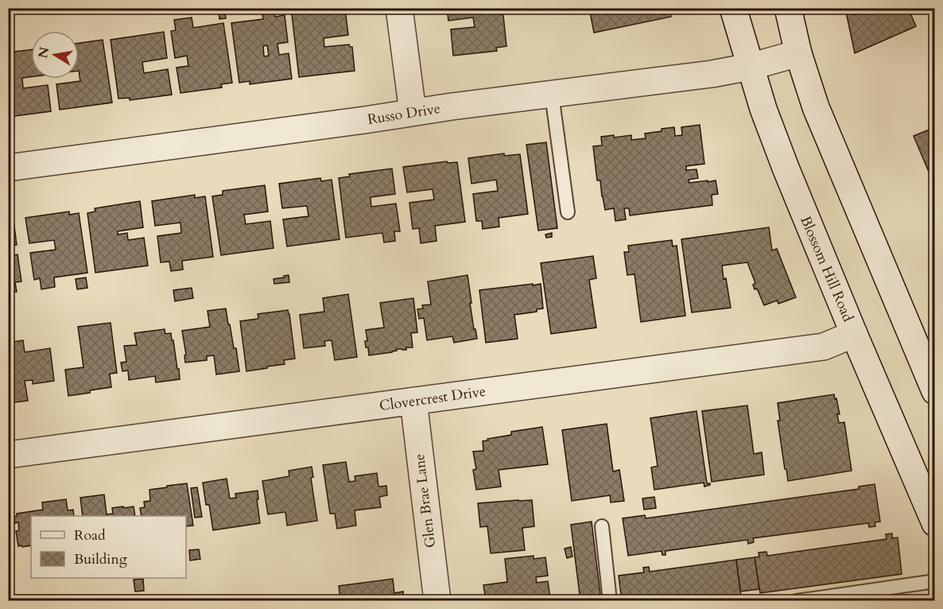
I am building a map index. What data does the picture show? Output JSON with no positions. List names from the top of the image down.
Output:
{
  "streets": {
    "street": [
      "Russo Drive",
      "Blossom Hill Road",
      "Clovercrest Drive",
      "Glen Brae Lane"
    ]
  },
  "crossings": [
    ["Russo Drive", "Blossom Hill Road"],
    ["Blossom Hill Road", "Clovercrest Drive"],
    ["Clovercrest Drive", "Glen Brae Lane"]
  ],
  "legend": ["Road", "Building"],
  "north": "left"
}
